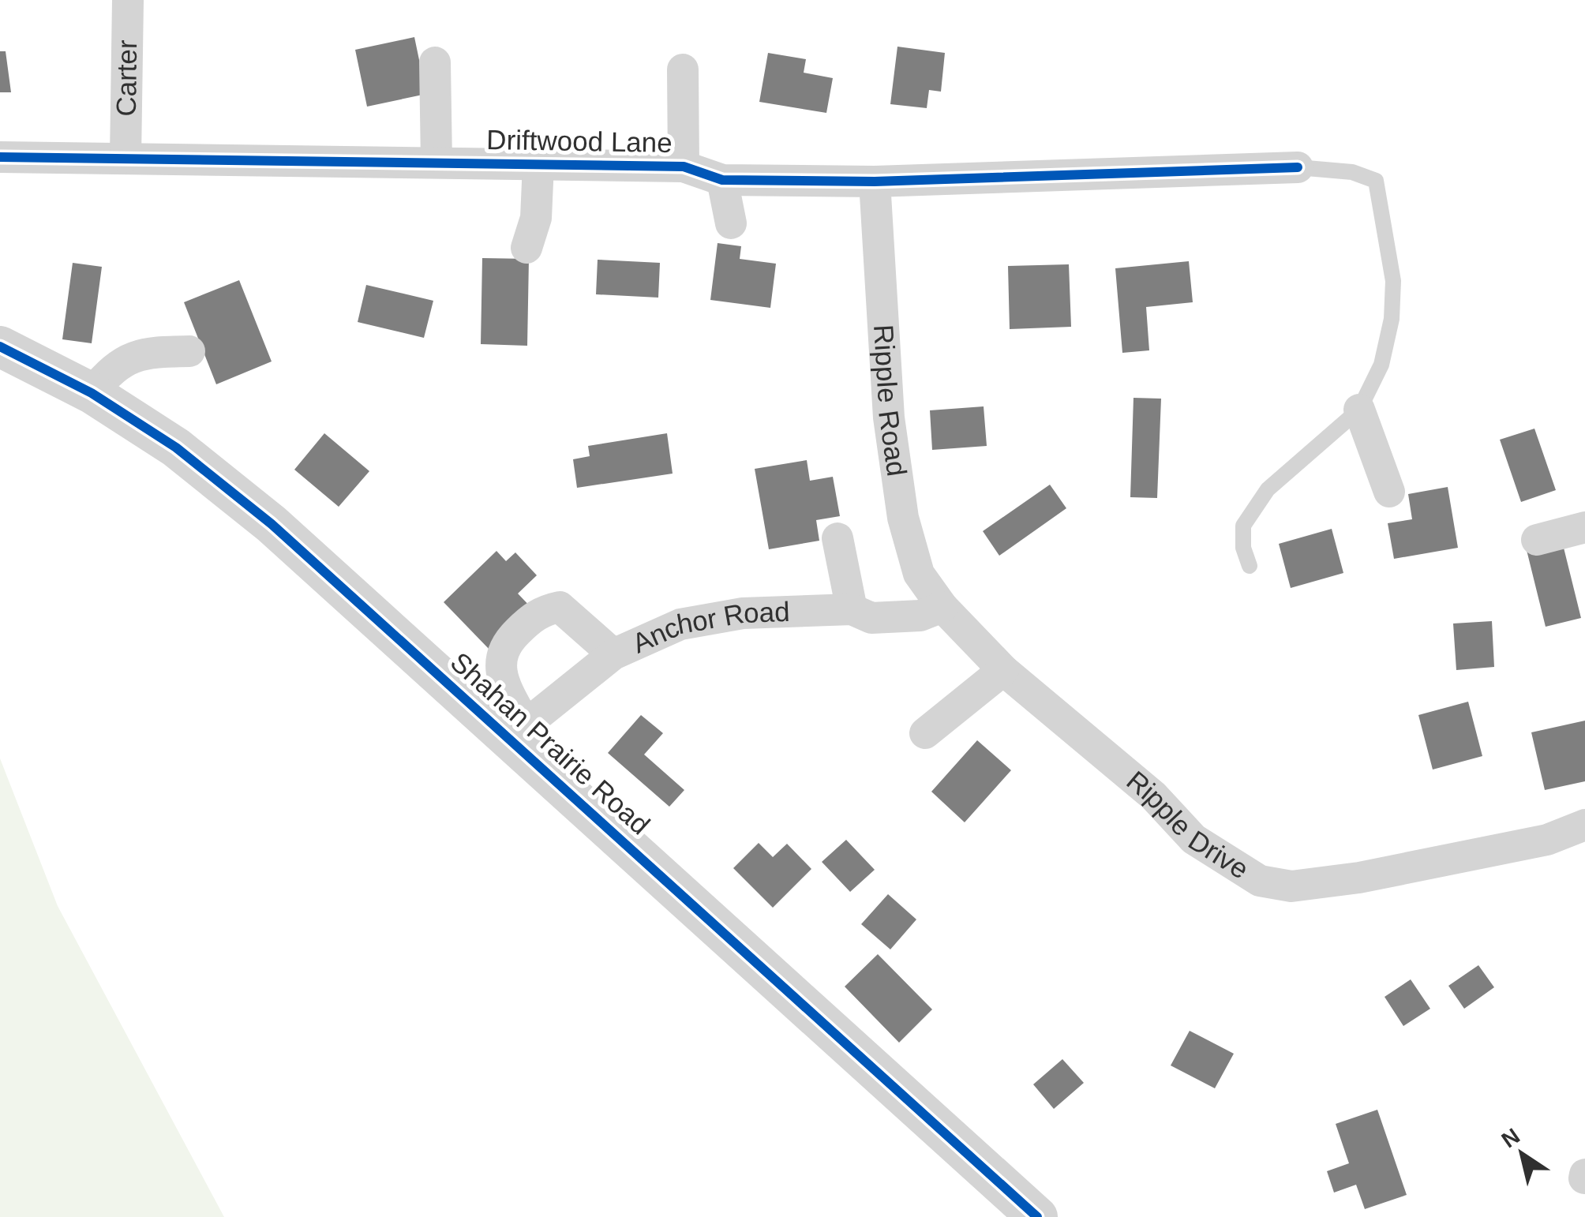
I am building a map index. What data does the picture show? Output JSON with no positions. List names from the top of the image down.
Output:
{
  "streets": {
    "street": [
      "Carter",
      "Driftwood Lane",
      "Ripple Road",
      "Anchor Road",
      "Shahan Prairie Road",
      "Ripple Drive"
    ]
  },
  "crossings": [
    ["Carter", "Driftwood Lane"],
    ["Driftwood Lane", "Ripple Road"],
    ["Ripple Road", "Anchor Road"],
    ["Ripple Road", "Ripple Drive"],
    ["Anchor Road", "Shahan Prairie Road"],
    ["Anchor Road", "Ripple Drive"]
  ],
  "north": "top left"
}
